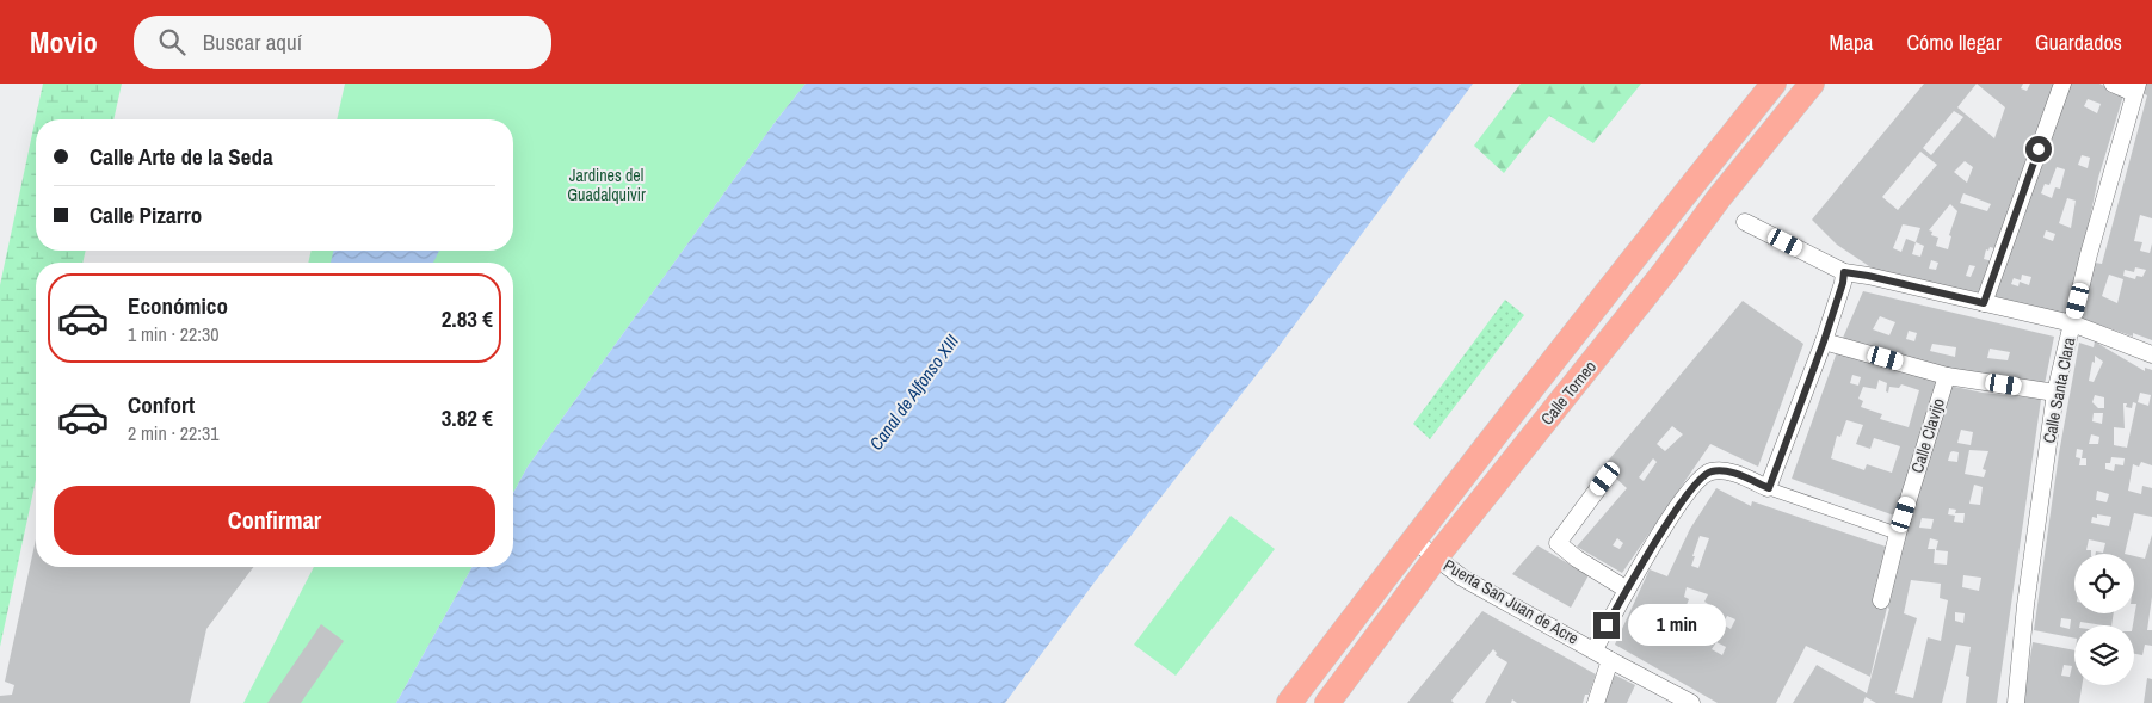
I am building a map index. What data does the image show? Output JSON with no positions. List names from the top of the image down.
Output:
{
  "streets": {
    "main road": ["Calle Torneo"],
    "street": ["Calle Santa Clara", "Calle Clavijo", "Puerta San Juan de Acre"]
  },
  "crossings": [
    ["Calle Torneo", "Puerta San Juan de Acre"]
  ],
  "water": ["Canal de Alfonso XIII"],
  "parks": ["Jardines del Guadalquivir"],
  "page": {
    "header": "Movio",
    "search": "Buscar aquí",
    "nav": ["Mapa", "Cómo llegar", "Guardados"],
    "banner": ["Calle Arte de la Seda", "Calle Pizarro"],
    "list": [
      {
        "name": "Económico",
        "note": "1 min · 22:30",
        "value": "2.83 €"
      },
      {
        "name": "Confort",
        "note": "2 min · 22:31",
        "value": "3.82 €"
      }
    ],
    "buttons": "Confirmar",
    "bubble": "1 min"
  }
}
